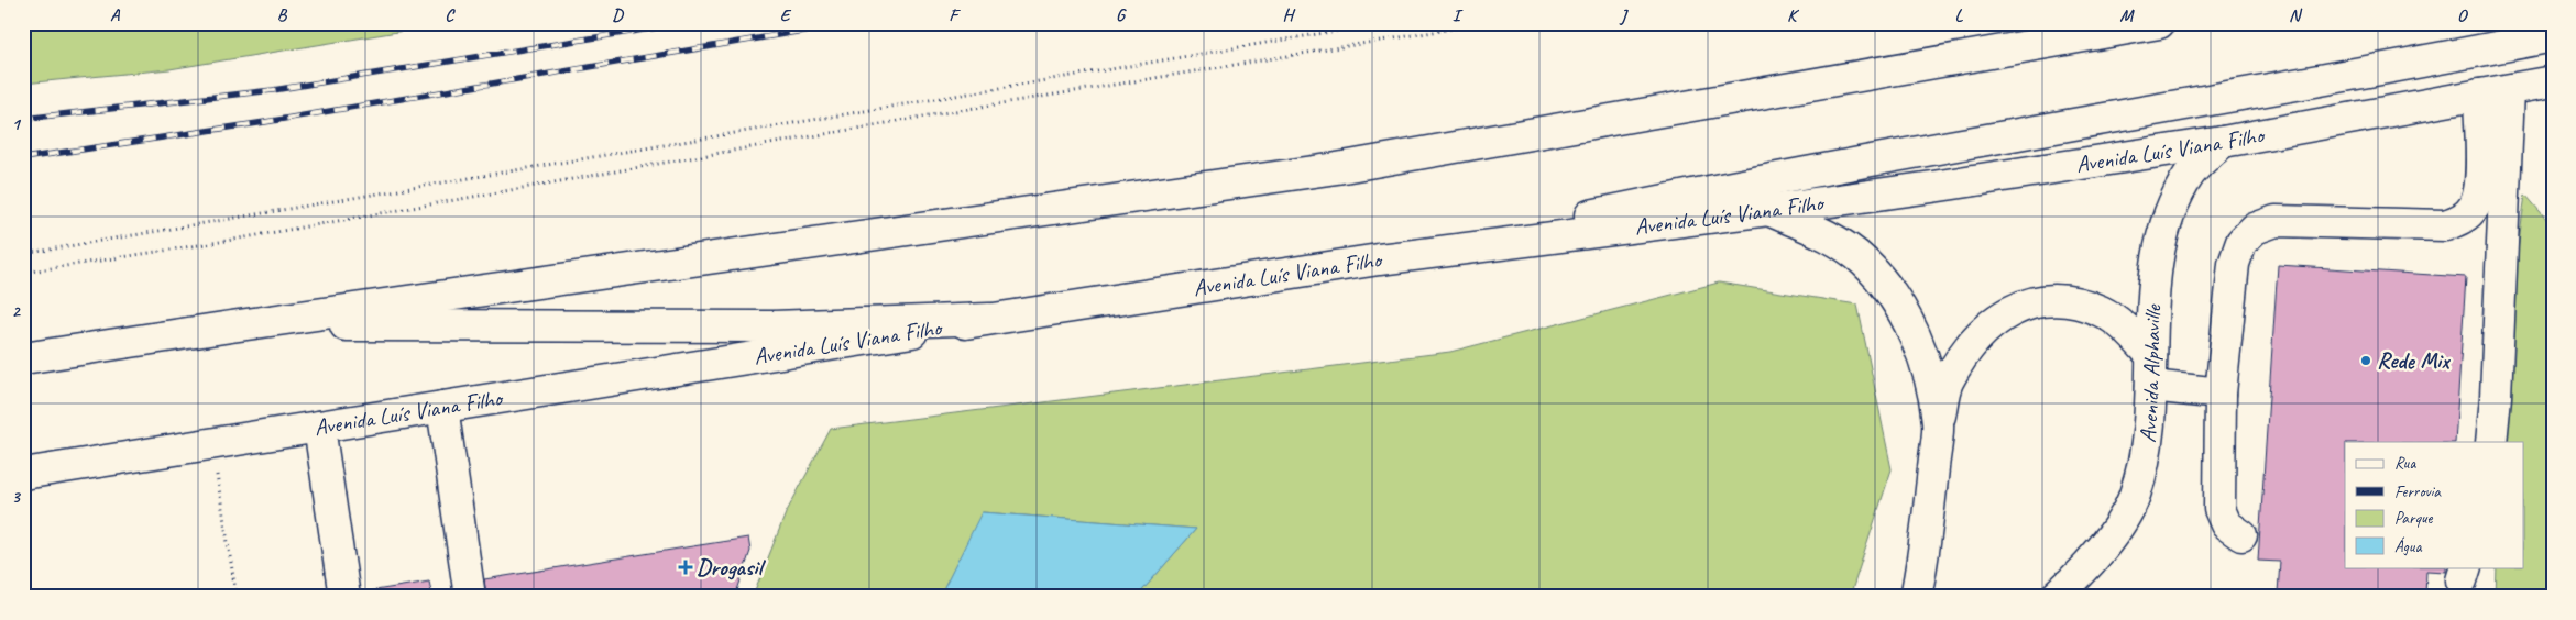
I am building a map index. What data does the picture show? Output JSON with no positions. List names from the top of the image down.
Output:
{
  "streets": {
    "main road": ["Avenida Luís Viana Filho", "Avenida Alphaville"]
  },
  "crossings": [
    ["Avenida Luís Viana Filho", "Avenida Alphaville"]
  ],
  "places": {
    "other": ["Rede Mix"],
    "health": ["Drogasil"]
  },
  "legend": [
    "Rua",
    "Ferrovia",
    "Parque",
    "Água"
  ],
  "grid": {
    "columns": [
      "A",
      "B",
      "C",
      "D",
      "E",
      "F",
      "G",
      "H",
      "I",
      "J",
      "K",
      "L",
      "M",
      "N",
      "O"
    ],
    "rows": ["1", "2", "3"]
  }
}
